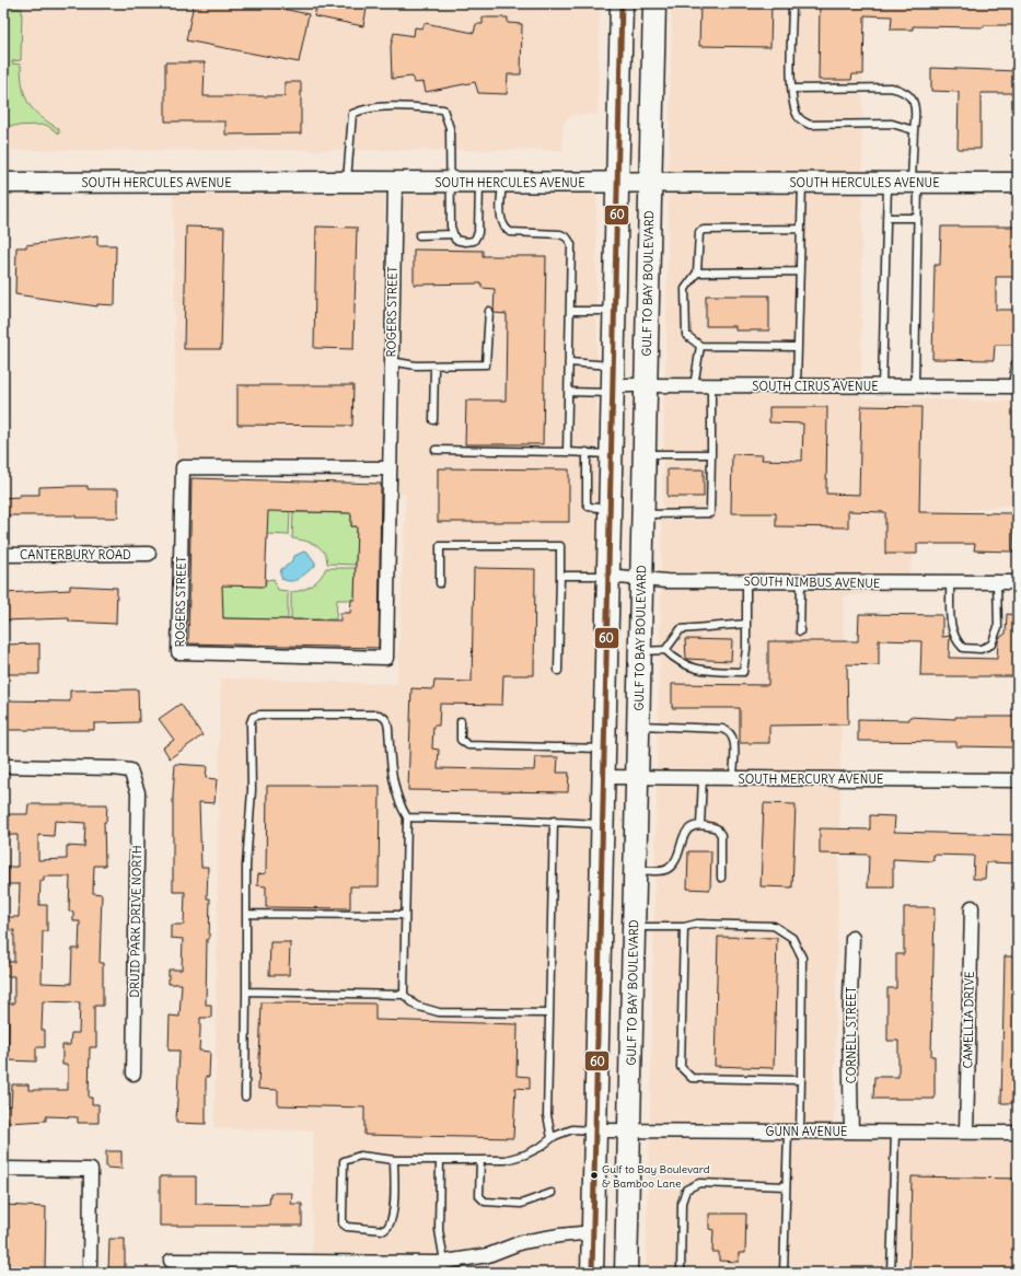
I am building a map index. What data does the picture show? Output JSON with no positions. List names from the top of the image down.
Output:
{
  "streets": {
    "main road": ["GULF TO BAY BOULEVARD"],
    "street": [
      "SOUTH HERCULES AVENUE",
      "ROGERS STREET",
      "SOUTH CIRUS AVENUE",
      "CANTERBURY ROAD",
      "SOUTH NIMBUS AVENUE",
      "SOUTH MERCURY AVENUE",
      "DRUID PARK DRIVE NORTH",
      "CAMELLIA DRIVE",
      "CORNELL STREET",
      "GUNN AVENUE"
    ]
  },
  "crossings": [
    ["SOUTH HERCULES AVENUE", "GULF TO BAY BOULEVARD"],
    ["SOUTH HERCULES AVENUE", "ROGERS STREET"],
    ["GULF TO BAY BOULEVARD", "SOUTH CIRUS AVENUE"],
    ["GULF TO BAY BOULEVARD", "SOUTH NIMBUS AVENUE"],
    ["GULF TO BAY BOULEVARD", "SOUTH MERCURY AVENUE"],
    ["GULF TO BAY BOULEVARD", "GUNN AVENUE"],
    ["CAMELLIA DRIVE", "GUNN AVENUE"],
    ["CORNELL STREET", "GUNN AVENUE"]
  ],
  "places": ["Gulf to Bay Boulevard & Bamboo Lane"],
  "lines": ["transit line 60"]
}
